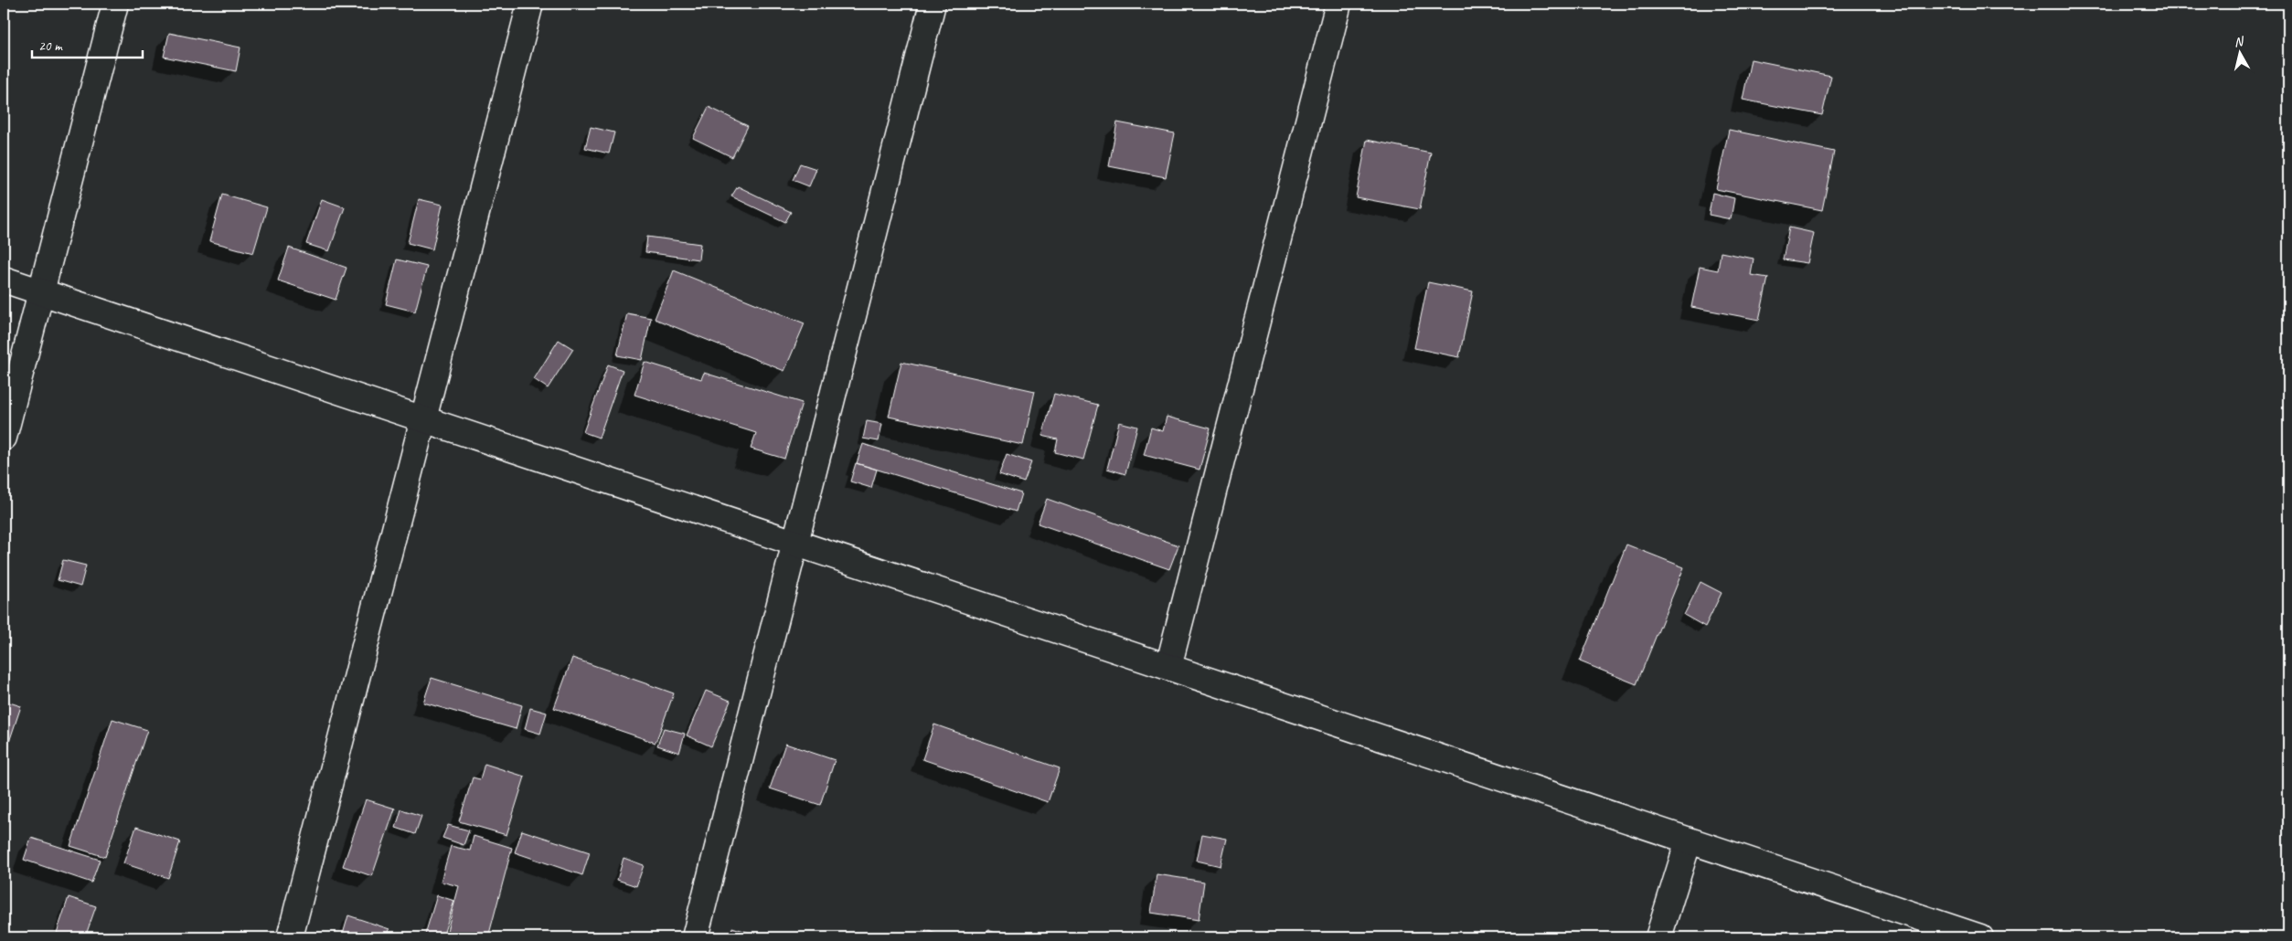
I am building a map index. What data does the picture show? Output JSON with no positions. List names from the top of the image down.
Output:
{
  "scale_bar": "20 m",
  "north": "top"
}
